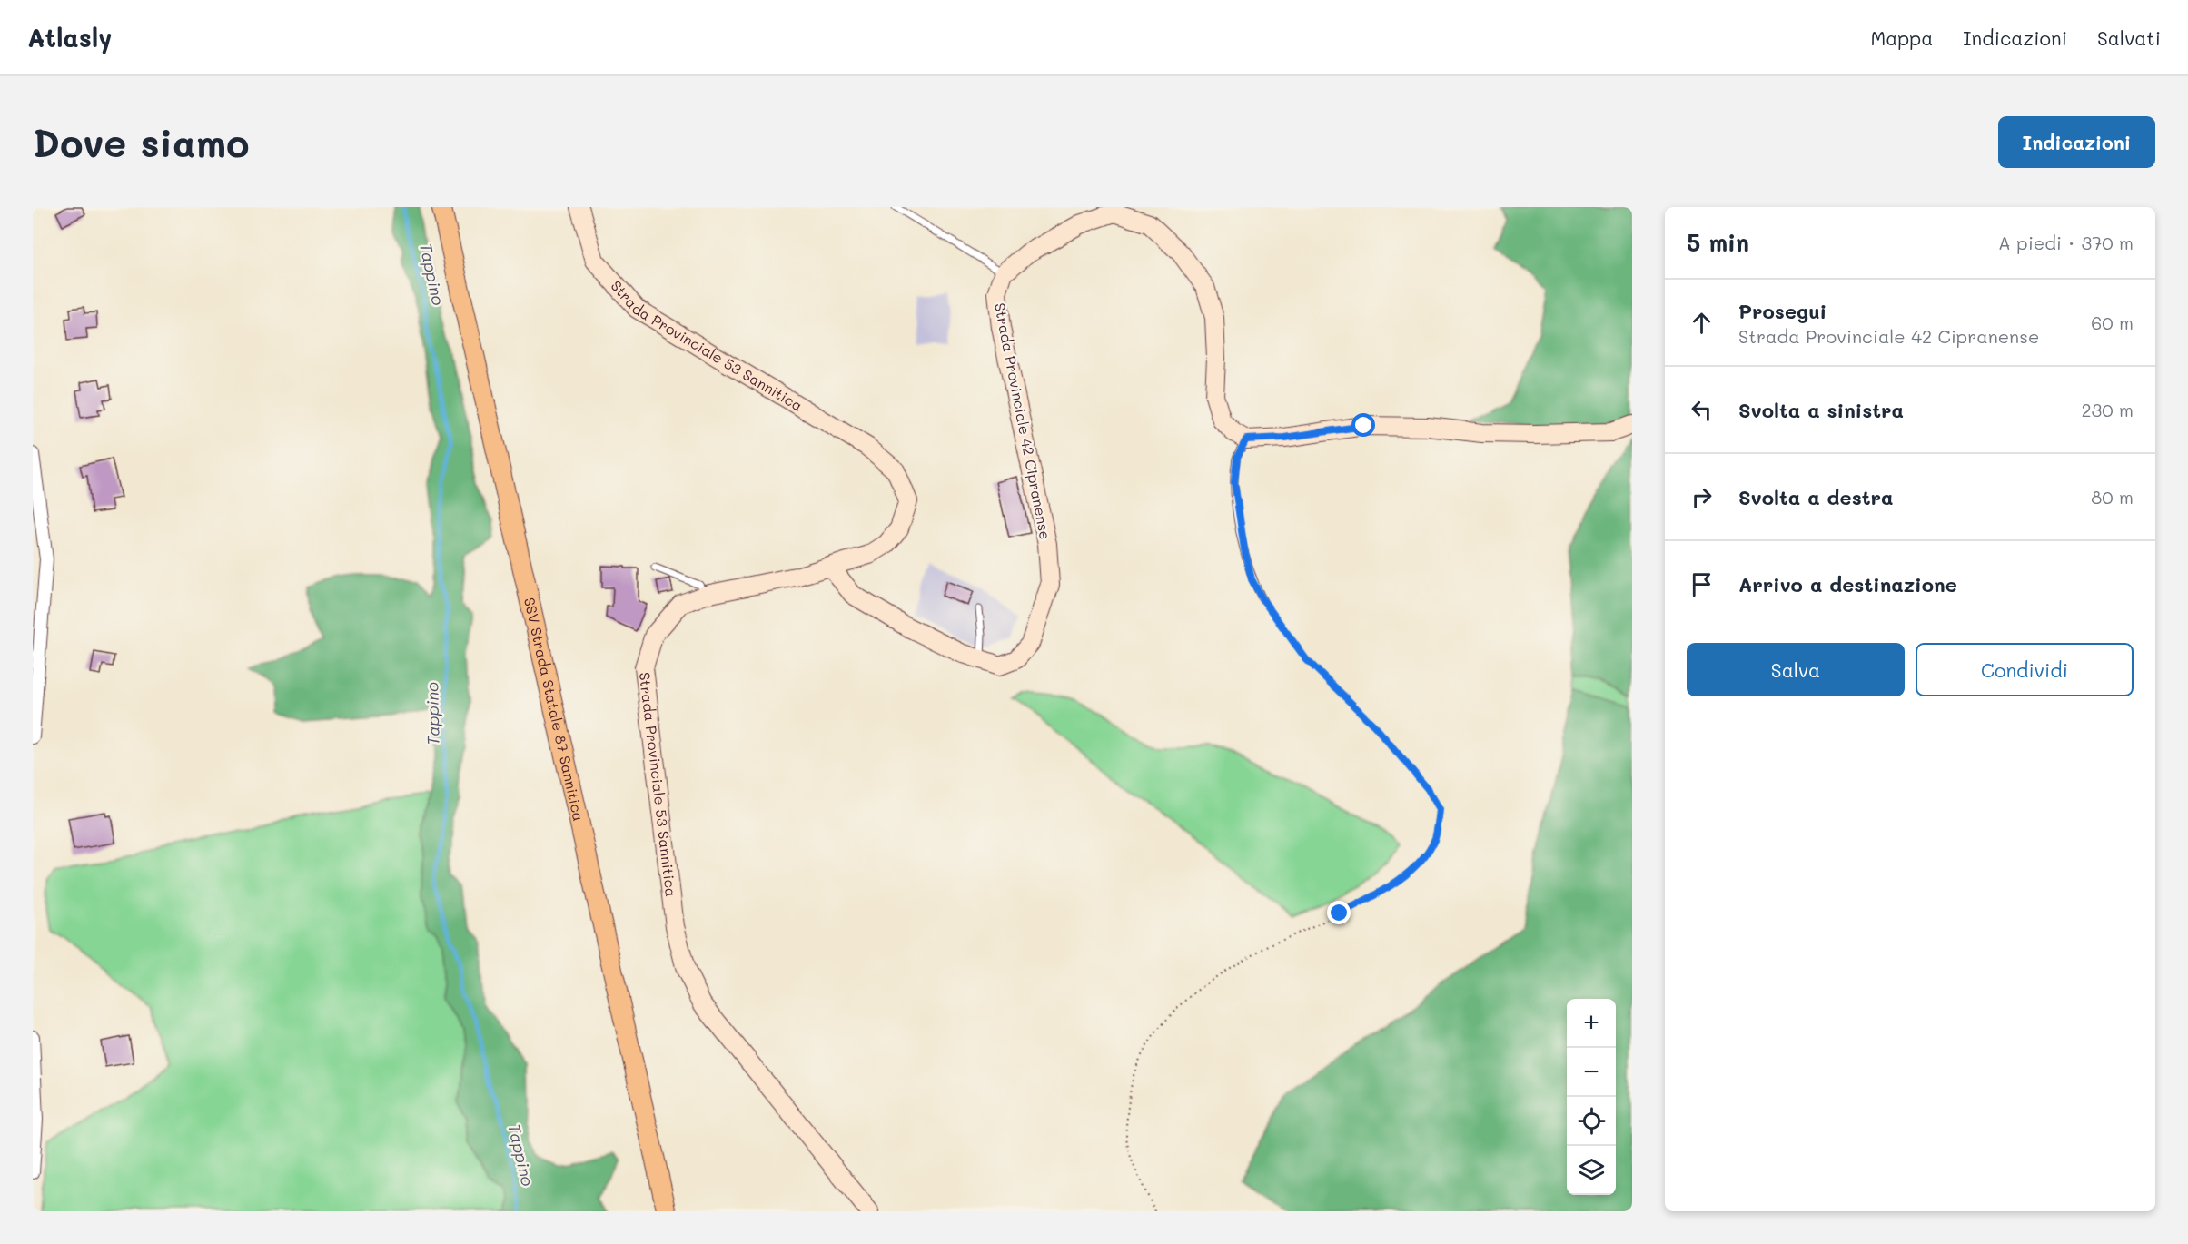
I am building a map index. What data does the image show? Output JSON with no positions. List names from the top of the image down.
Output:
{
  "streets": {
    "main road": ["SSV Strada Statale 87 Sannitica"],
    "street": ["Strada Provinciale 53 Sannitica", "Strada Provinciale 42 Cipranense"]
  },
  "crossings": [
    ["Strada Provinciale 53 Sannitica", "Strada Provinciale 42 Cipranense"]
  ],
  "water": ["Tappino"],
  "page": {
    "header": "Atlasly",
    "nav": ["Mappa", "Indicazioni", "Salvati"],
    "buttons": [
      "Indicazioni",
      ["Salva", "Condividi"]
    ],
    "title": "Dove siamo",
    "heading": ["5 min", "A piedi · 370 m"],
    "list": [
      ["Prosegui", "Strada Provinciale 42 Cipranense", "60 m"],
      ["Svolta a sinistra", "230 m"],
      ["Svolta a destra", "80 m"],
      "Arrivo a destinazione"
    ],
    "map_buttons": ["+", "−"]
  }
}
